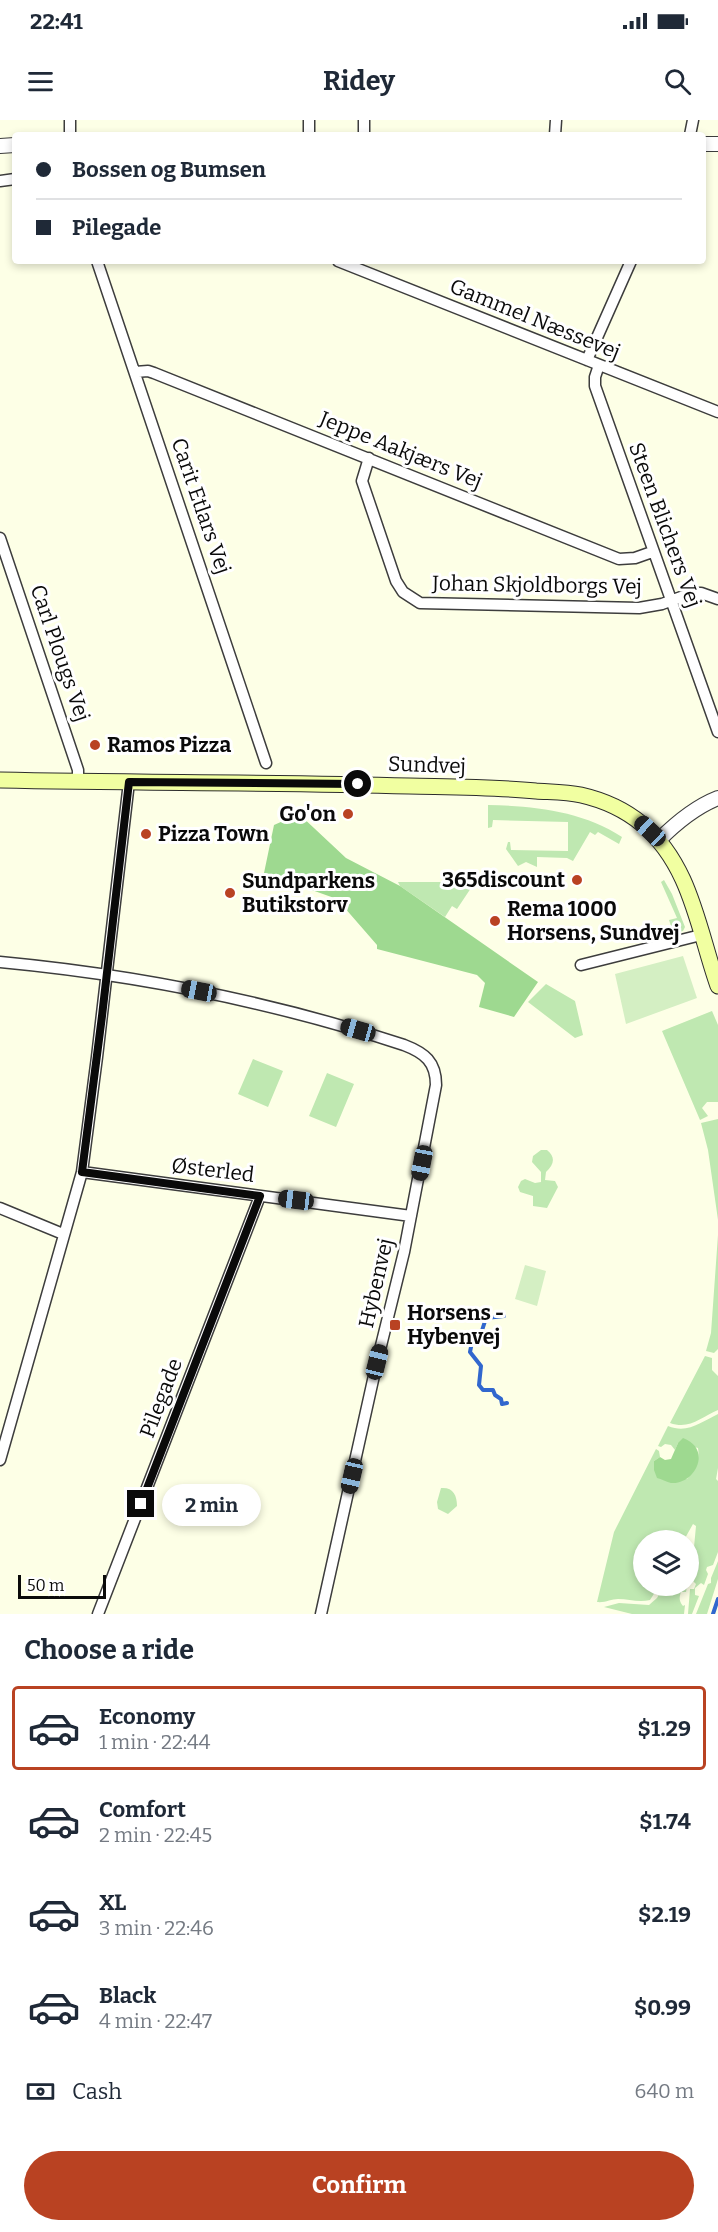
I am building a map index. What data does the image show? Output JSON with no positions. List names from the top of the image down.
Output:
{
  "streets": {
    "main road": ["Sundvej"],
    "street": [
      "Gammel Næssevej",
      "Jeppe Aakjærs Vej",
      "Carit Etlars Vej",
      "Steen Blichers Vej",
      "Johan Skjoldborgs Vej",
      "Carl Plougs Vej",
      "Østerled",
      "Hybenvej",
      "Pilegade"
    ]
  },
  "crossings": [
    ["Gammel Næssevej", "Steen Blichers Vej"],
    ["Jeppe Aakjærs Vej", "Carit Etlars Vej"],
    ["Jeppe Aakjærs Vej", "Steen Blichers Vej"],
    ["Jeppe Aakjærs Vej", "Johan Skjoldborgs Vej"],
    ["Steen Blichers Vej", "Johan Skjoldborgs Vej"],
    ["Carl Plougs Vej", "Sundvej"],
    ["Østerled", "Hybenvej"],
    ["Østerled", "Pilegade"]
  ],
  "places": {
    "other": [
      "Ramos Pizza",
      "Go'on",
      "Pizza Town",
      "365discount",
      "Sundparkens Butikstorv",
      "Rema 1000 Horsens, Sundvej"
    ],
    "transit": ["Horsens - Hybenvej"]
  },
  "scale_bar": "50 m",
  "page": {
    "status": "22:41",
    "header": "Ridey",
    "banner": ["Bossen og Bumsen", "Pilegade"],
    "bubble": "2 min",
    "scale": "50 m",
    "heading": "Choose a ride",
    "list": [
      {
        "name": "Economy",
        "note": "1 min · 22:44",
        "value": "$1.29"
      },
      {
        "name": "Comfort",
        "note": "2 min · 22:45",
        "value": "$1.74"
      },
      {
        "name": "XL",
        "note": "3 min · 22:46",
        "value": "$2.19"
      },
      {
        "name": "Black",
        "note": "4 min · 22:47",
        "value": "$0.99"
      }
    ],
    "pay": ["Cash", "640 m"],
    "buttons": "Confirm"
  }
}
